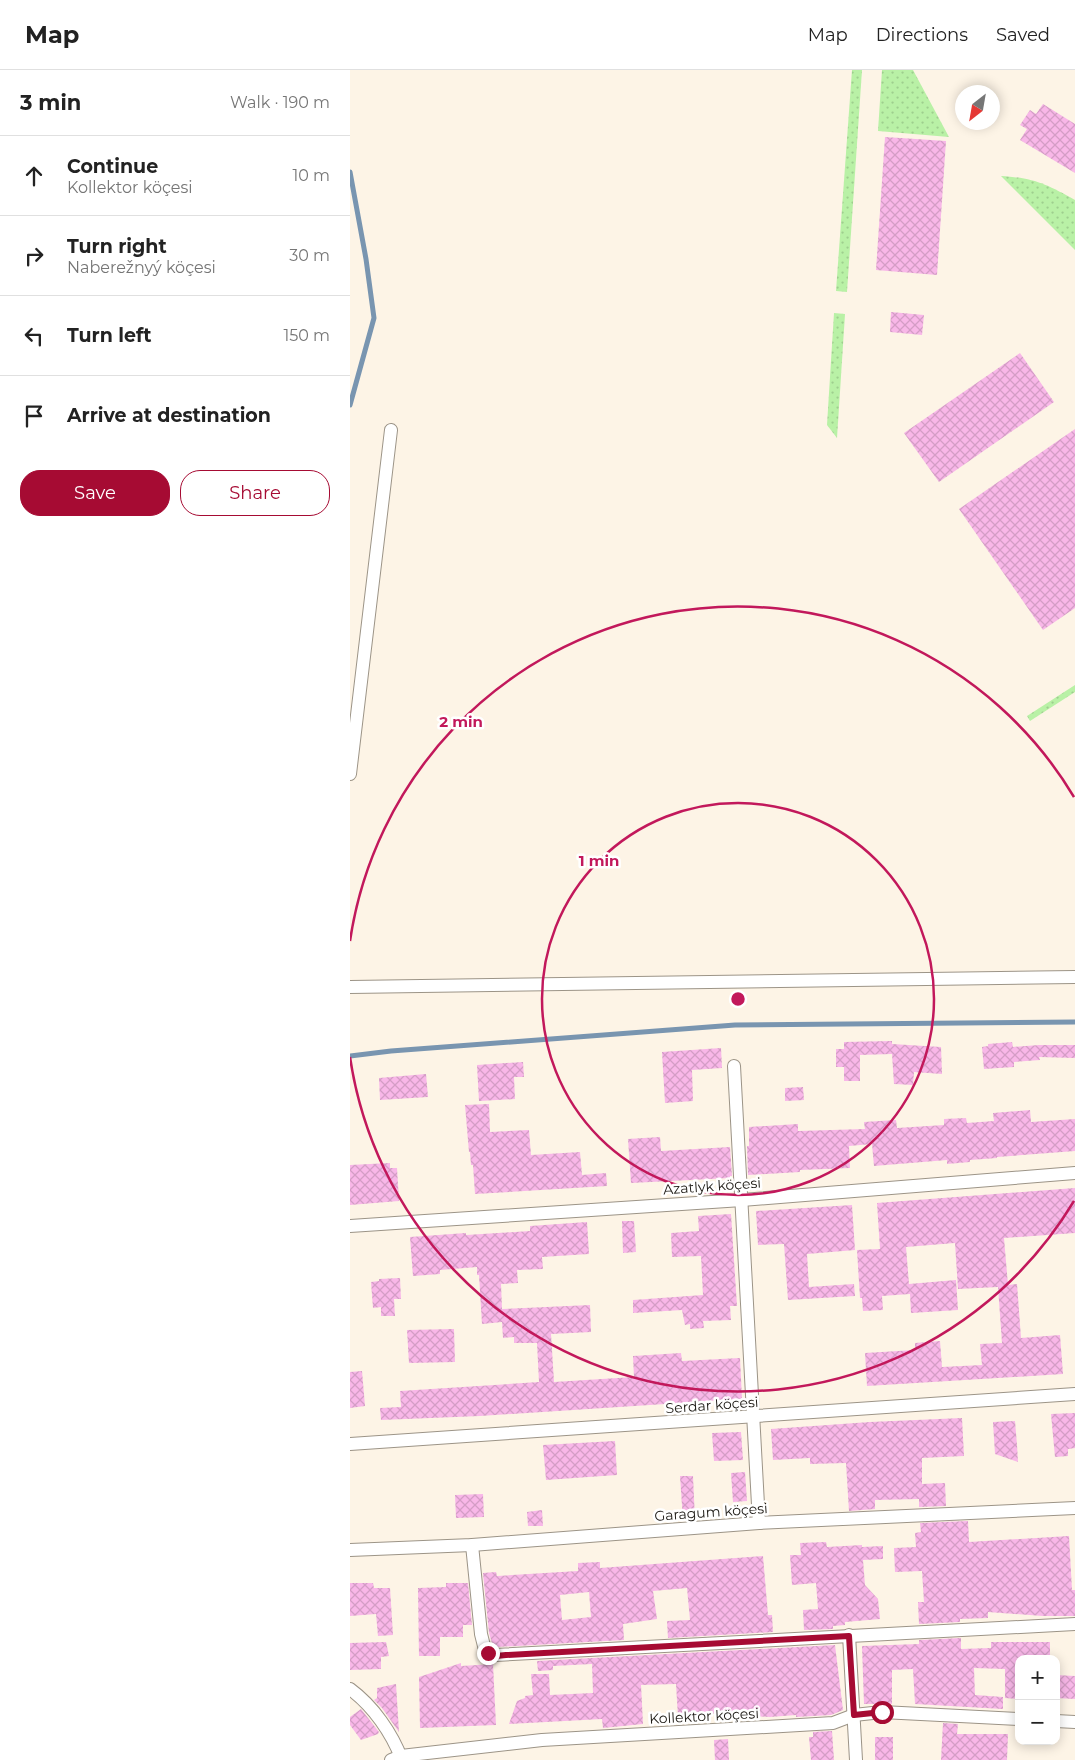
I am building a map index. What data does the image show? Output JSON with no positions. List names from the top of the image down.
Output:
{
  "streets": {
    "street": [
      "Azatlyk köçesi",
      "Serdar köçesi",
      "Garagum köçesi",
      "Kollektor köçesi"
    ]
  },
  "north": "bottom left",
  "page": {
    "header": "Map",
    "nav": ["Map", "Directions", "Saved"],
    "heading": ["3 min", "Walk · 190 m"],
    "list": [
      ["Continue", "Kollektor köçesi", "10 m"],
      ["Turn right", "Naberežnyý köçesi", "30 m"],
      ["Turn left", "150 m"],
      "Arrive at destination"
    ],
    "buttons": ["Save", "Share"],
    "map_buttons": ["+", "−"]
  },
  "rings": ["2 min", "1 min"]
}
